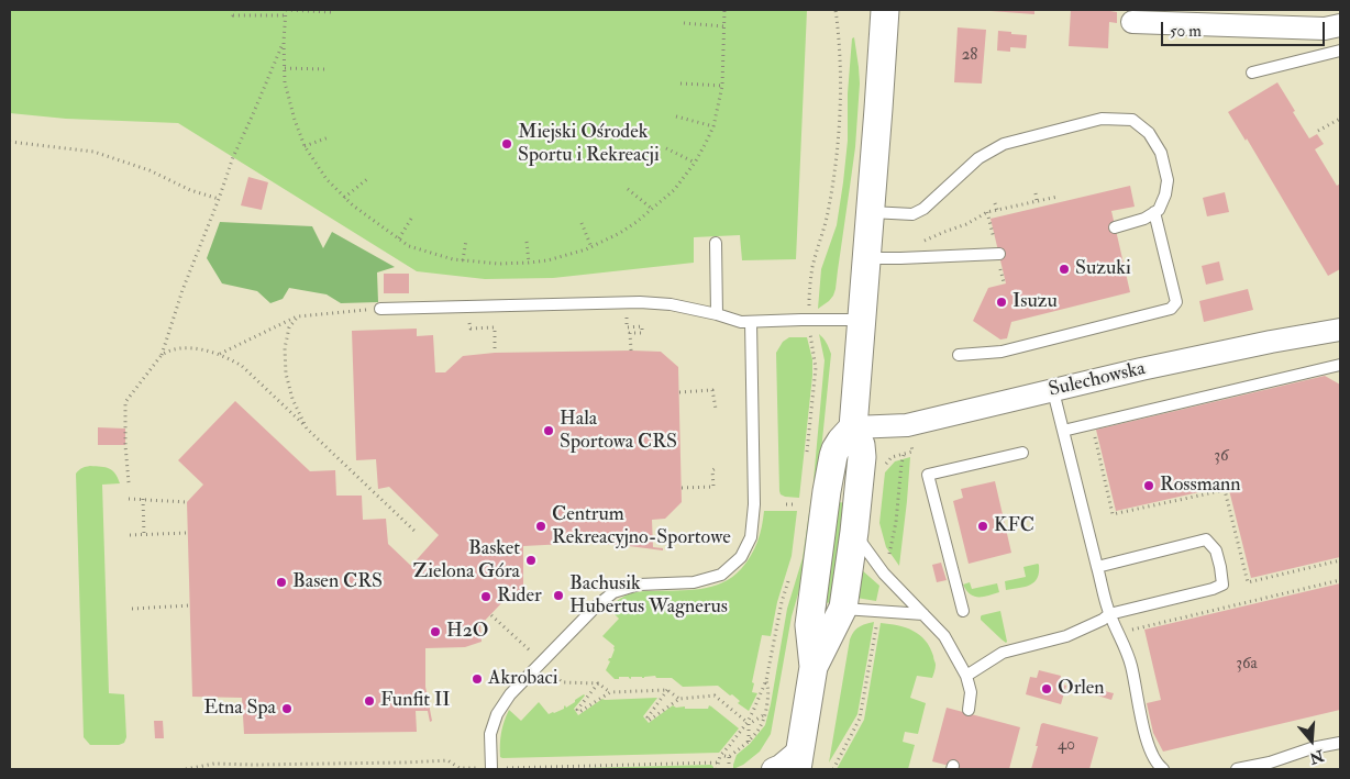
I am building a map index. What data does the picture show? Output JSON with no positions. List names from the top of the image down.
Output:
{
  "streets": {
    "street": ["Sulechowska"]
  },
  "places": [
    "Miejski Ośrodek Sportu i Rekreacji",
    "Suzuki",
    "Isuzu",
    "Hala Sportowa CRS",
    "Rossmann",
    "Centrum Rekreacyjno-Sportowe",
    "KFC",
    "Basket Zielona Góra",
    "Basen CRS",
    "Bachusik Hubertus Wagnerus",
    "Rider",
    "H2O",
    "Akrobaci",
    "Orlen",
    "Funfit II",
    "Etna Spa"
  ],
  "house_numbers": [
    "28",
    "36",
    "36a",
    "40"
  ],
  "scale_bar": "50 m",
  "north": "bottom"
}
